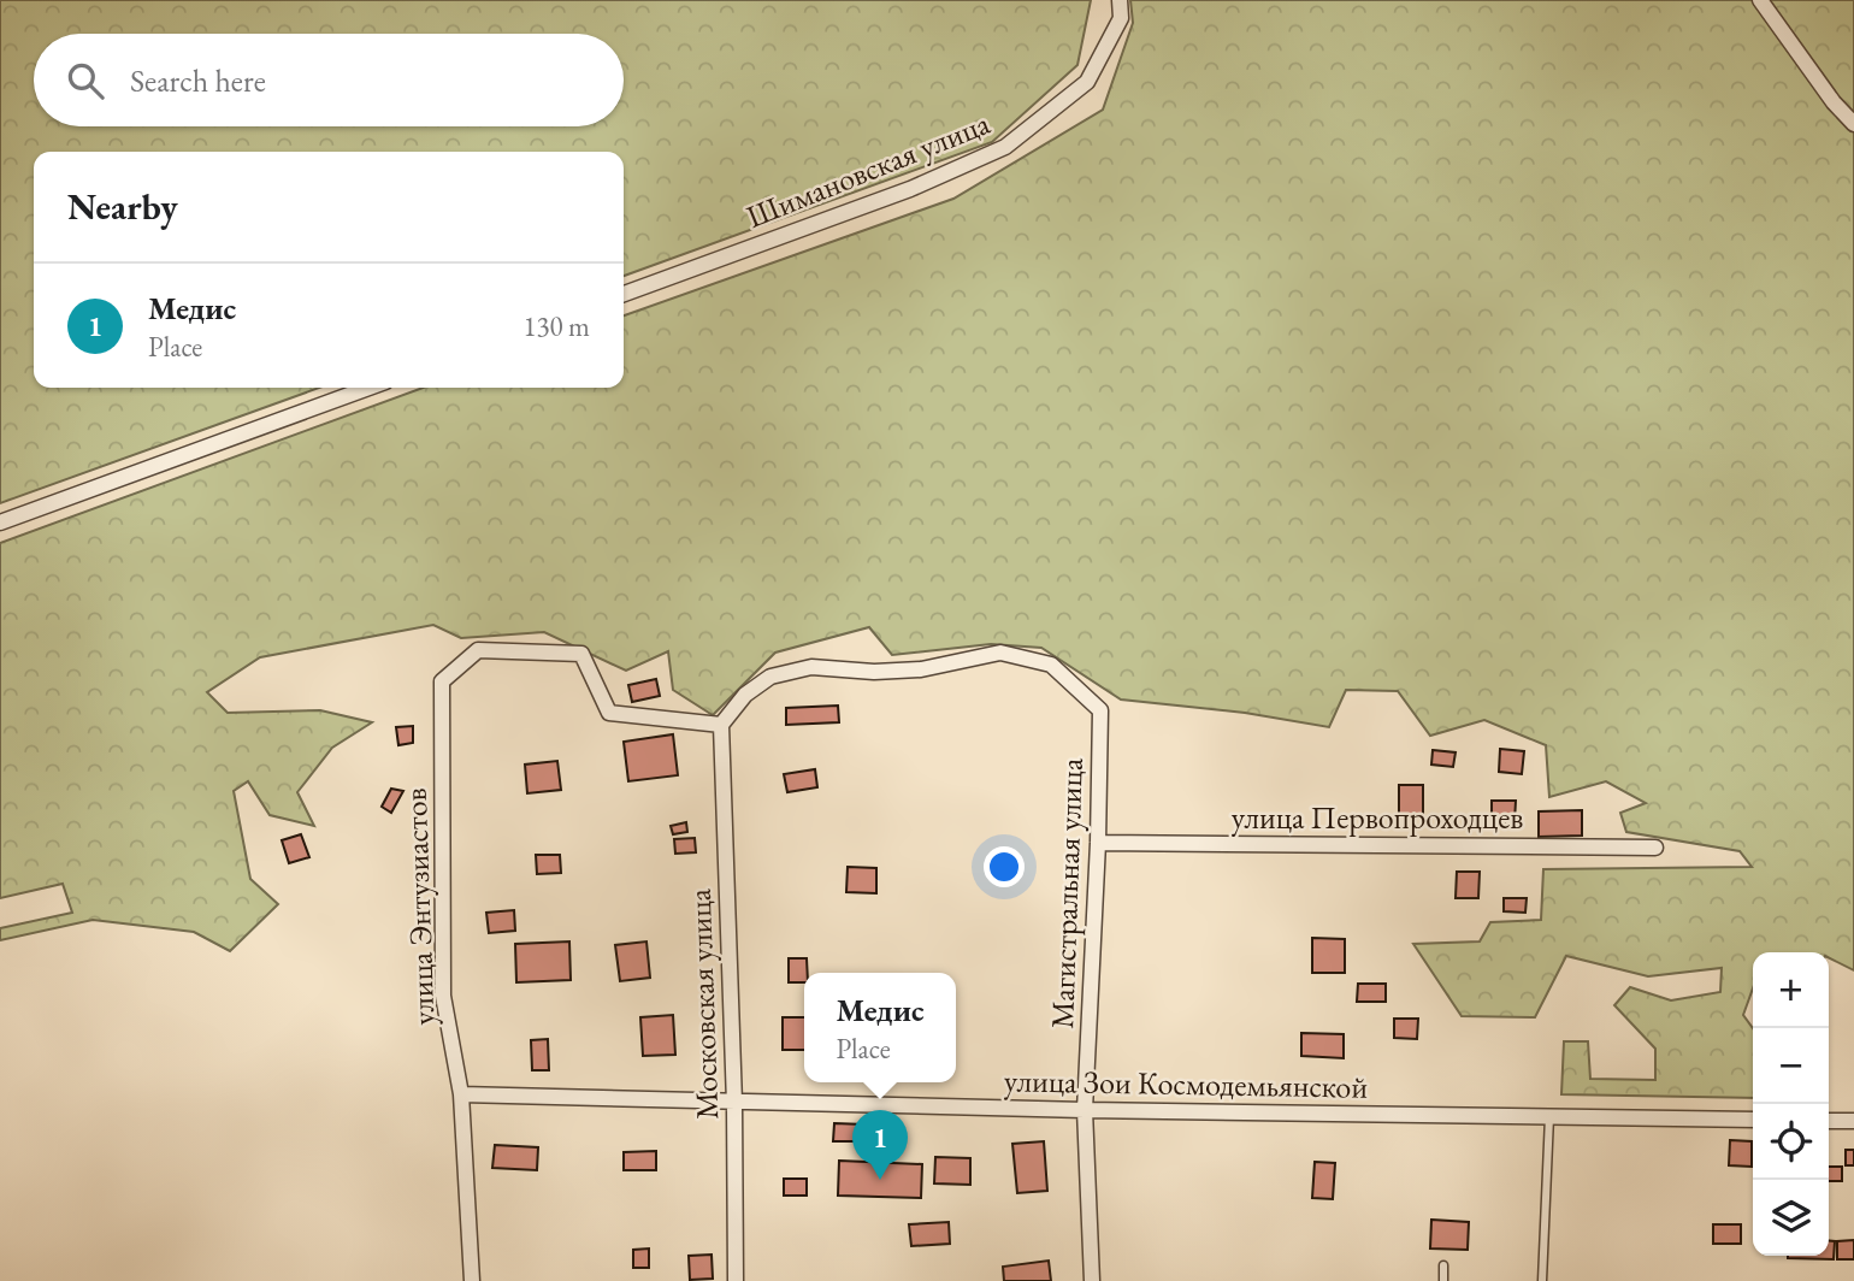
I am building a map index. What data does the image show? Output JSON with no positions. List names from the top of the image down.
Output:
{
  "streets": {
    "street": [
      "Шимановская улица",
      "улица Первопроходцев",
      "Магистральная улица",
      "улица Энтузиастов",
      "Московская улица",
      "улица Зои Космодемьянской"
    ]
  },
  "crossings": [
    ["улица Первопроходцев", "Магистральная улица"],
    ["Магистральная улица", "улица Энтузиастов"],
    ["Магистральная улица", "Московская улица"],
    ["Магистральная улица", "улица Зои Космодемьянской"],
    ["улица Энтузиастов", "Московская улица"],
    ["улица Энтузиастов", "улица Зои Космодемьянской"],
    ["Московская улица", "улица Зои Космодемьянской"]
  ],
  "page": {
    "search": "Search here",
    "heading": "Nearby",
    "list": [
      {
        "mark": "1",
        "name": "Медис",
        "note": "Place",
        "value": "130 m"
      }
    ],
    "map_buttons": ["+", "−"],
    "popup": ["Медис", "Place"],
    "pins": "1"
  }
}
